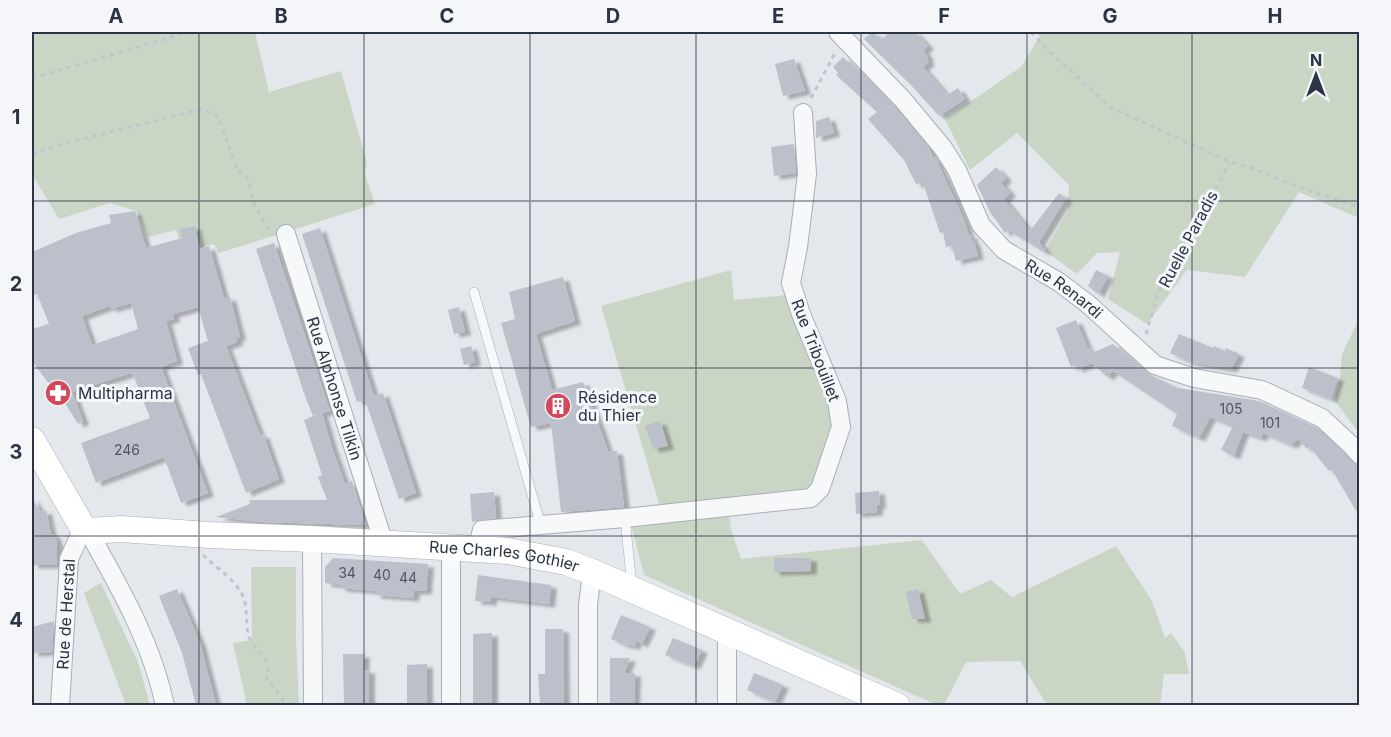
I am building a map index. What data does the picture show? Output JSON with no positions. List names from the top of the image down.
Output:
{
  "streets": {
    "street": [
      "Rue Renardi",
      "Rue Tribouillet",
      "Rue Alphonse Tilkin",
      "Rue Charles Gothier",
      "Rue de Herstal"
    ],
    "path": ["Ruelle Paradis"]
  },
  "crossings": [
    ["Ruelle Paradis", "Rue Renardi"],
    ["Rue Tribouillet", "Rue Charles Gothier"],
    ["Rue Alphonse Tilkin", "Rue Charles Gothier"],
    ["Rue Charles Gothier", "Rue de Herstal"]
  ],
  "places": {
    "pharmacy": ["Multipharma"],
    "building": ["Résidence du Thier"]
  },
  "house_numbers": [
    "105",
    "101",
    "246",
    "34",
    "40",
    "44"
  ],
  "north": "top",
  "grid": {
    "columns": [
      "A",
      "B",
      "C",
      "D",
      "E",
      "F",
      "G",
      "H"
    ],
    "rows": [
      "1",
      "2",
      "3",
      "4"
    ]
  }
}
